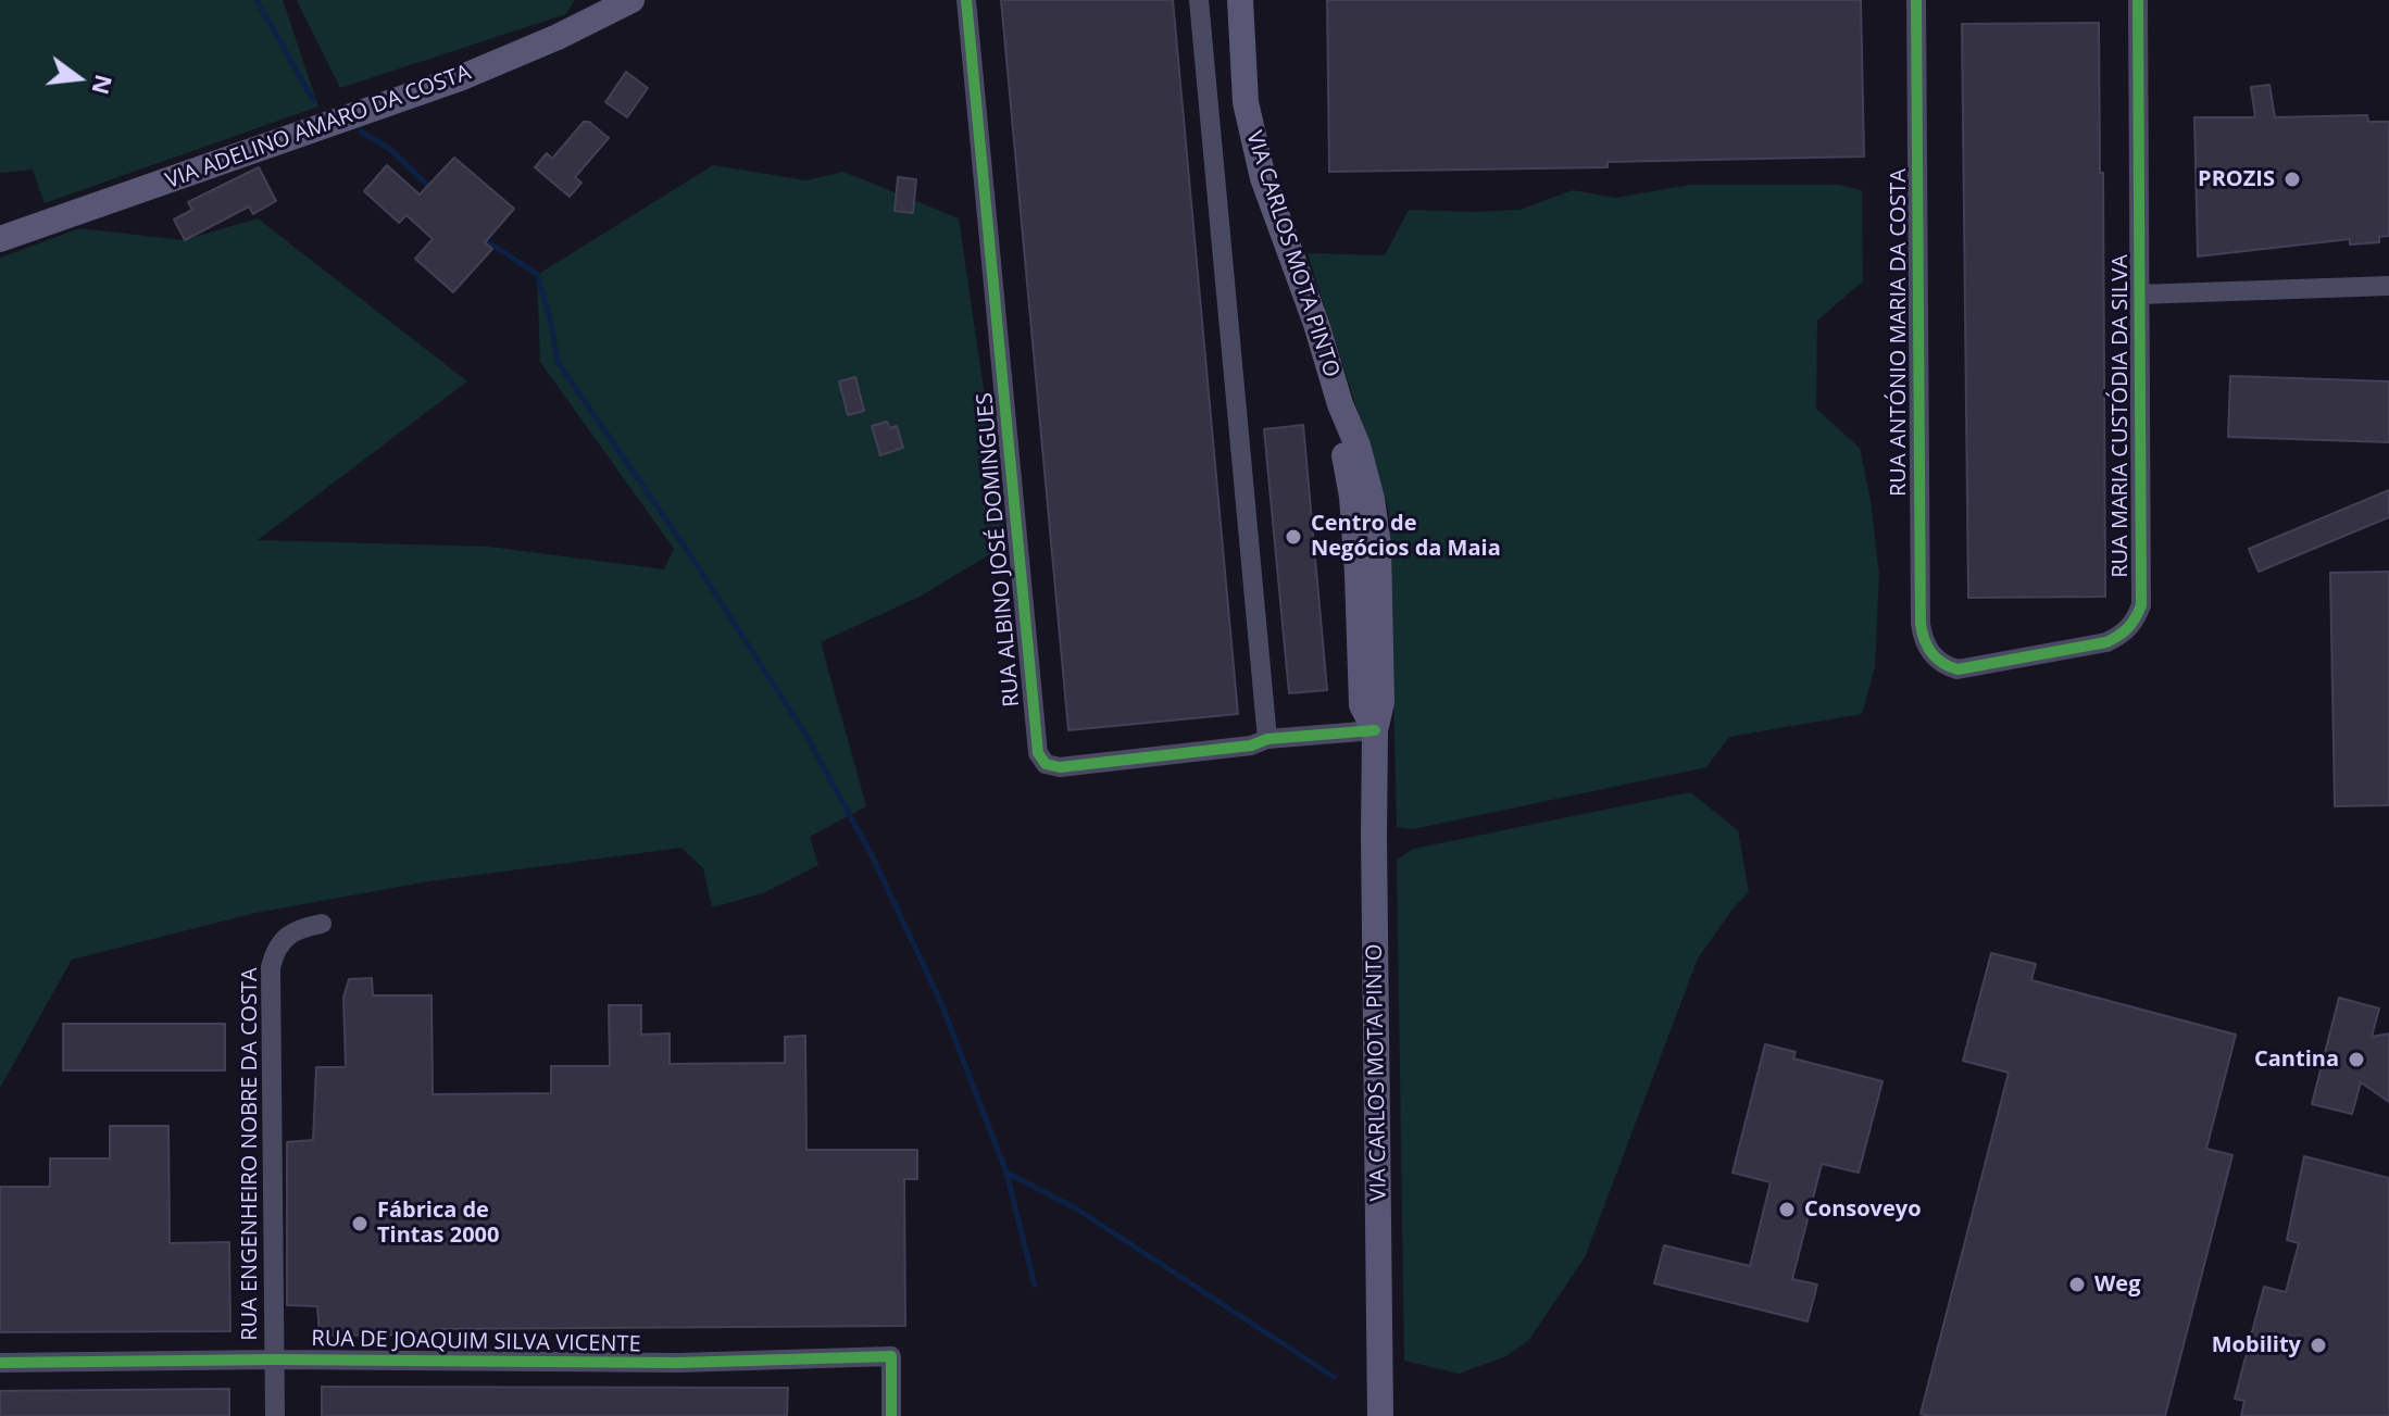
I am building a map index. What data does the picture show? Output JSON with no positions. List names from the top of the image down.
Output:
{
  "streets": {
    "main road": ["VIA ADELINO AMARO DA COSTA", "VIA CARLOS MOTA PINTO"],
    "street": [
      "RUA ANTÓNIO MARIA DA COSTA",
      "RUA MARIA CUSTÓDIA DA SILVA",
      "RUA ALBINO JOSÉ DOMINGUES",
      "RUA ENGENHEIRO NOBRE DA COSTA",
      "RUA DE JOAQUIM SILVA VICENTE"
    ]
  },
  "crossings": [
    ["VIA CARLOS MOTA PINTO", "RUA ALBINO JOSÉ DOMINGUES"],
    ["RUA ANTÓNIO MARIA DA COSTA", "RUA MARIA CUSTÓDIA DA SILVA"],
    ["RUA ENGENHEIRO NOBRE DA COSTA", "RUA DE JOAQUIM SILVA VICENTE"]
  ],
  "places": [
    "PROZIS",
    "Centro de Negócios da Maia",
    "Cantina",
    "Consoveyo",
    "Fábrica de Tintas 2000",
    "Weg",
    "Mobility"
  ],
  "north": "right"
}
